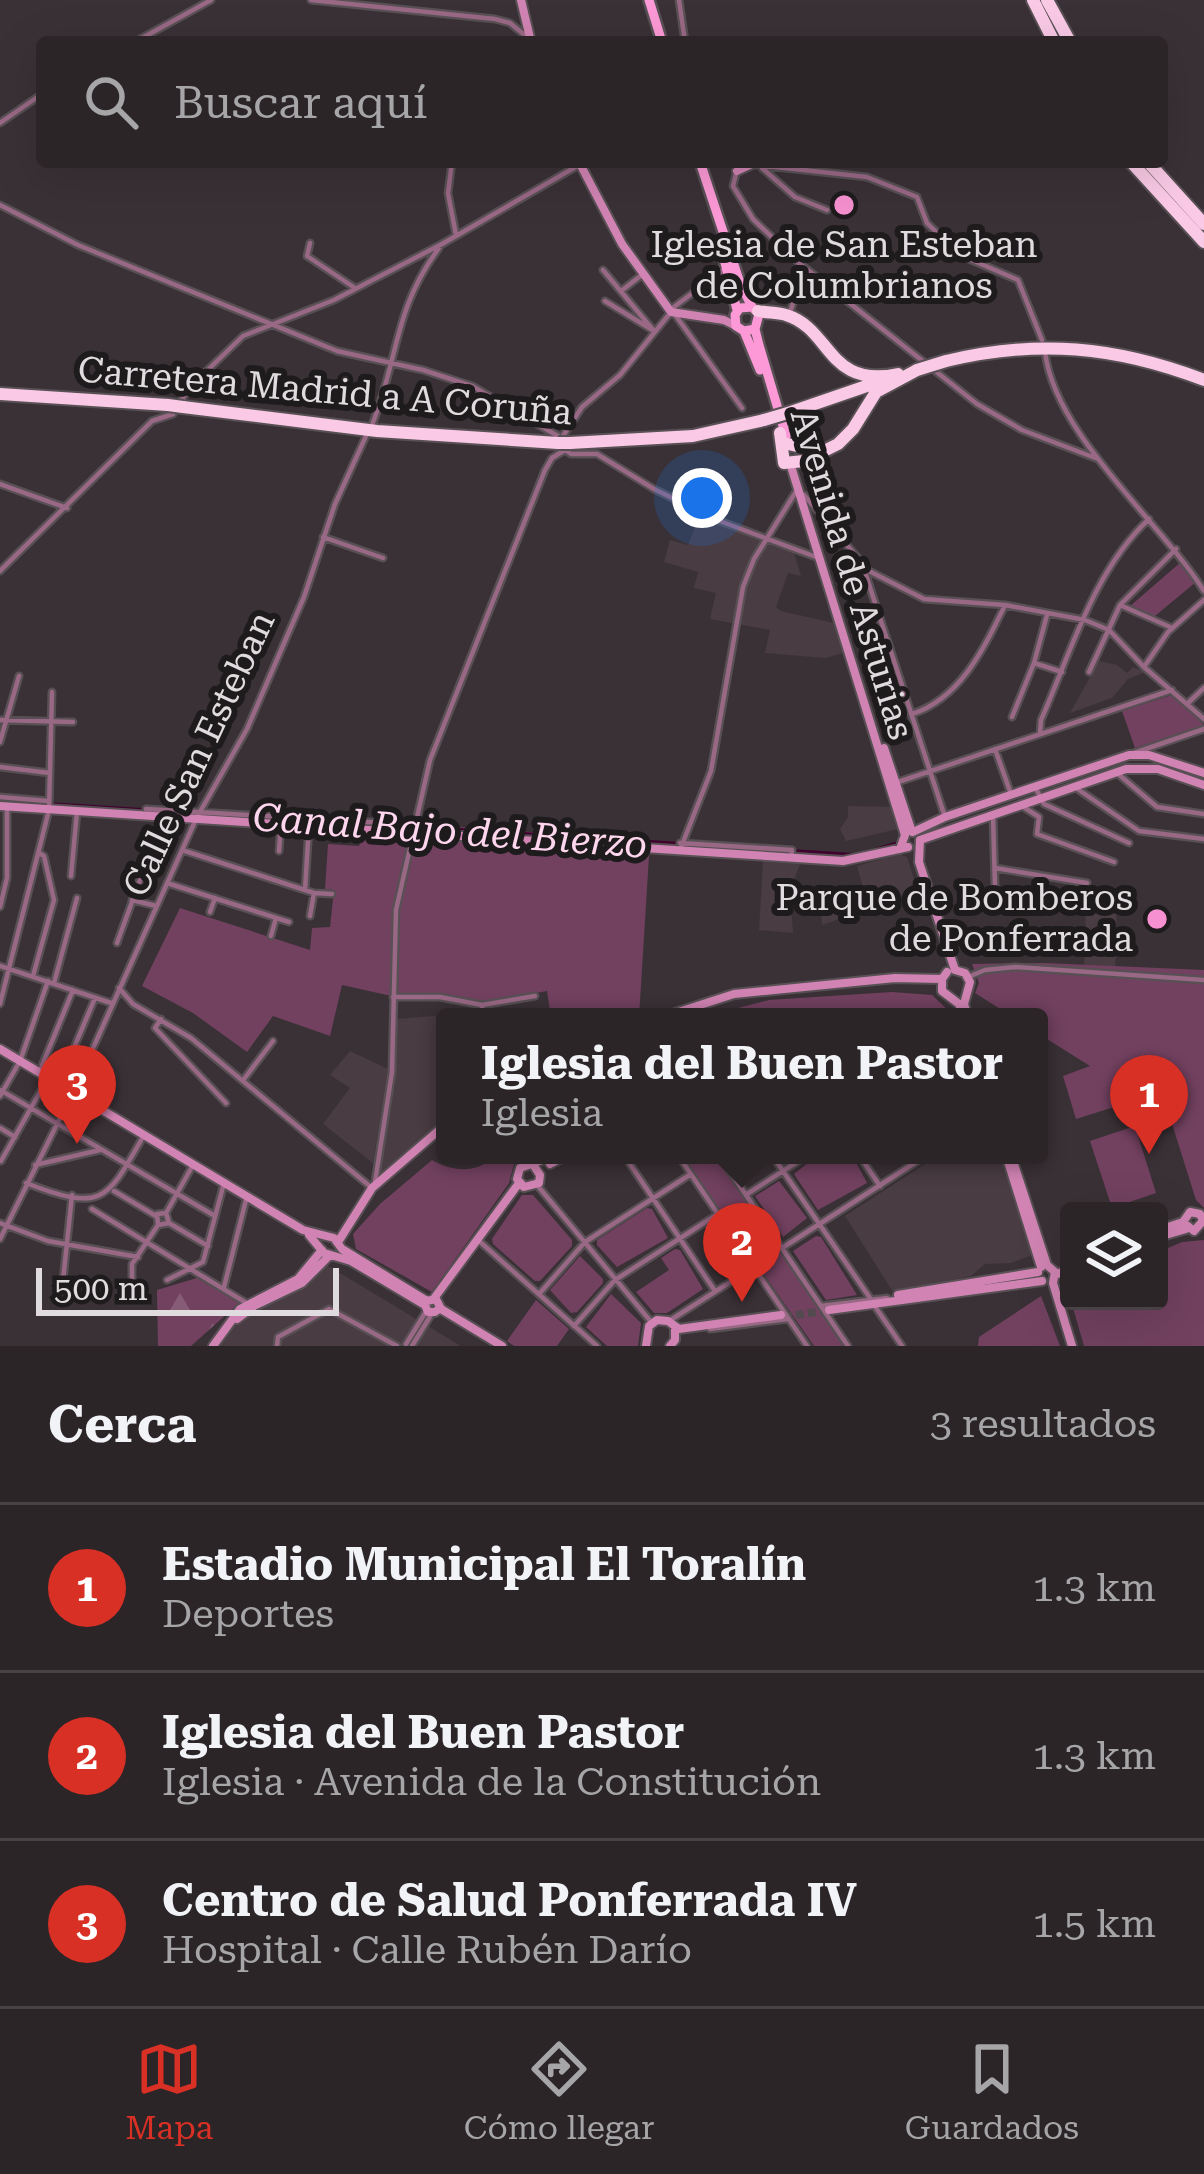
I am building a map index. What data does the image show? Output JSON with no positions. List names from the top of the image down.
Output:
{
  "streets": {
    "highway": ["Carretera Madrid a A Coruña"],
    "main road": ["Avenida de Asturias"],
    "street": ["Calle San Esteban"]
  },
  "water": ["Canal Bajo del Bierzo"],
  "places": ["Iglesia de San Esteban de Columbrianos", "Parque de Bomberos de Ponferrada"],
  "scale_bar": "500 m",
  "page": {
    "search": "Buscar aquí",
    "popup": ["Iglesia del Buen Pastor", "Iglesia"],
    "pins": ["3", "1", "2"],
    "scale": "500 m",
    "heading": ["Cerca", "3 resultados"],
    "list": [
      {
        "mark": "1",
        "name": "Estadio Municipal El Toralín",
        "note": "Deportes",
        "value": "1.3 km"
      },
      {
        "mark": "2",
        "name": "Iglesia del Buen Pastor",
        "note": "Iglesia · Avenida de la Constitución",
        "value": "1.3 km"
      },
      {
        "mark": "3",
        "name": "Centro de Salud Ponferrada IV",
        "note": "Hospital · Calle Rubén Darío",
        "value": "1.5 km"
      }
    ],
    "nav": ["Mapa", "Cómo llegar", "Guardados"]
  }
}
